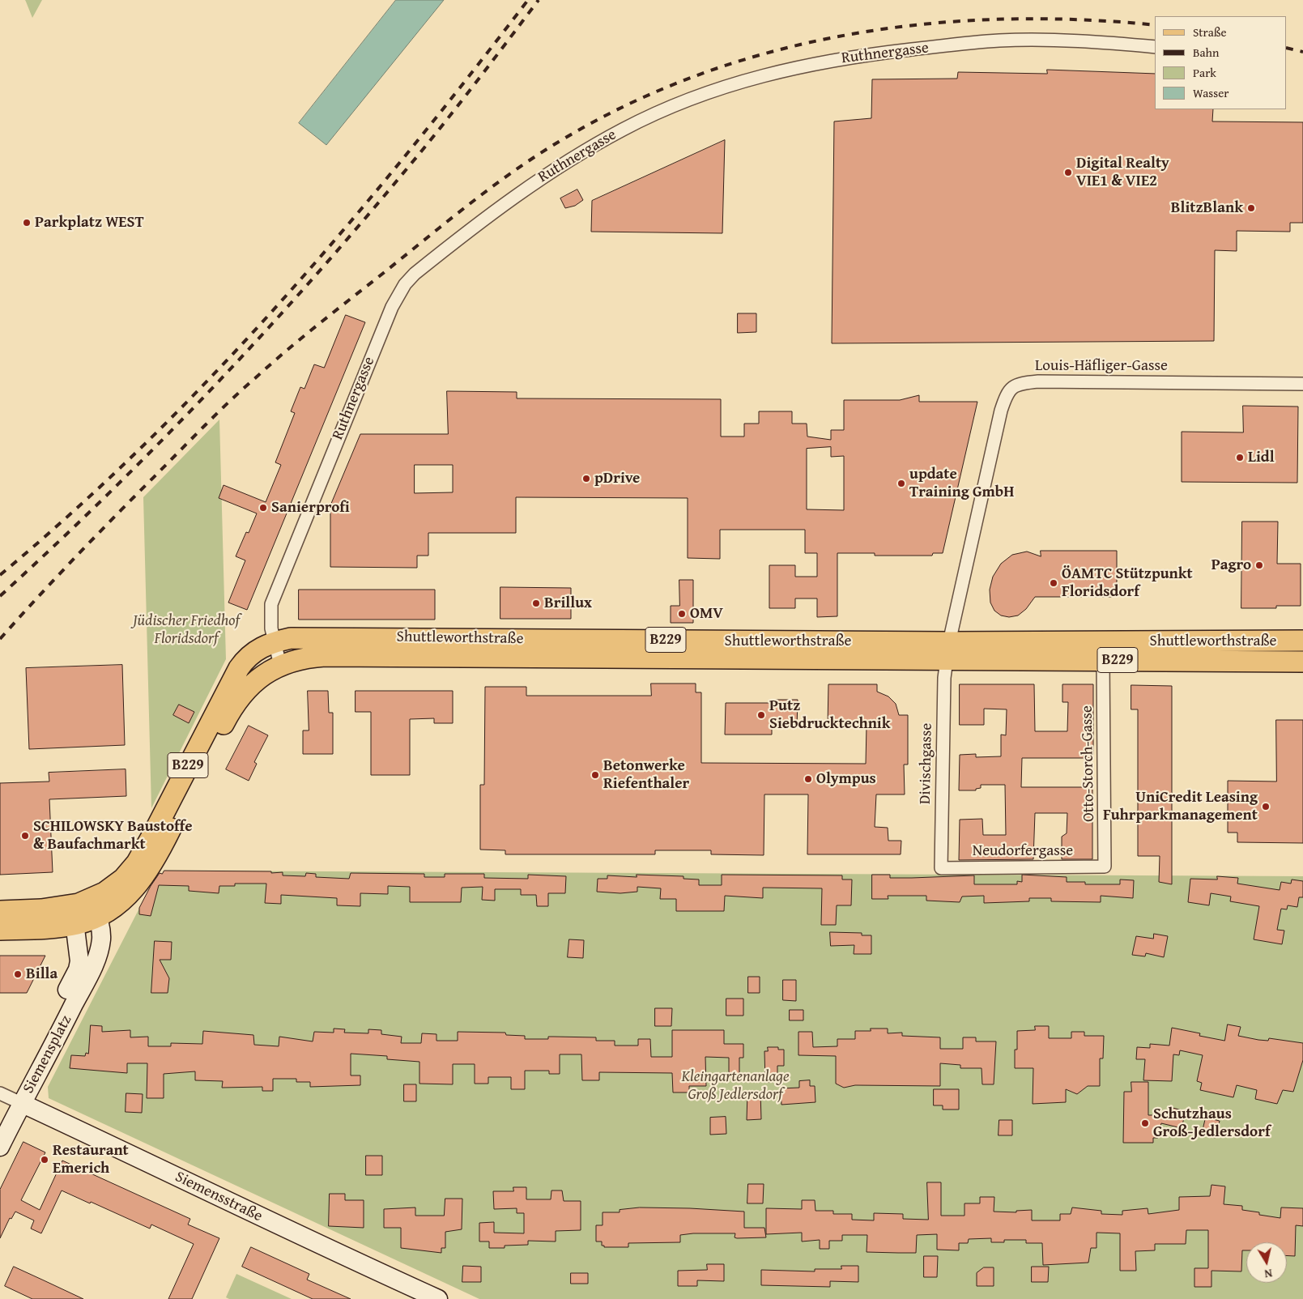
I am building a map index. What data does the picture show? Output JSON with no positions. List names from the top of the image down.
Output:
{
  "streets": {
    "main road": [
      "Shuttleworthstraße",
      "B229",
      "Siemensplatz",
      "Siemensstraße"
    ],
    "street": [
      "Ruthnergasse",
      "Louis-Häfliger-Gasse",
      "Divischgasse",
      "Otto-Storch-Gasse",
      "Neudorfergasse"
    ]
  },
  "crossings": [
    ["Ruthnergasse", "Shuttleworthstraße"],
    ["Ruthnergasse", "B229"],
    ["Louis-Häfliger-Gasse", "Shuttleworthstraße"],
    ["Louis-Häfliger-Gasse", "Divischgasse"],
    ["Shuttleworthstraße", "B229"],
    ["Shuttleworthstraße", "Divischgasse"],
    ["Shuttleworthstraße", "Otto-Storch-Gasse"],
    ["B229", "Siemensplatz"],
    ["Divischgasse", "Neudorfergasse"],
    ["Otto-Storch-Gasse", "Neudorfergasse"],
    ["Siemensplatz", "Siemensstraße"]
  ],
  "parks": ["Jüdischer Friedhof Floridsdorf", "Kleingartenanlage Groß Jedlersdorf"],
  "places": [
    "Digital Realty VIE1 & VIE2",
    "BlitzBlank",
    "Parkplatz WEST",
    "Lidl",
    "pDrive",
    "update Training GmbH",
    "Sanierprofi",
    "Pagro",
    "ÖAMTC Stützpunkt Floridsdorf",
    "Brillux",
    "OMV",
    "Putz Siebdrucktechnik",
    "Betonwerke Riefenthaler",
    "Olympus",
    "UniCredit Leasing Fuhrparkmanagement",
    "SCHILOWSKY Baustoffe & Baufachmarkt",
    "Billa",
    "Schutzhaus Groß-Jedlersdorf",
    "Restaurant Emerich"
  ],
  "legend": [
    "Straße",
    "Bahn",
    "Park",
    "Wasser"
  ],
  "north": "bottom"
}
